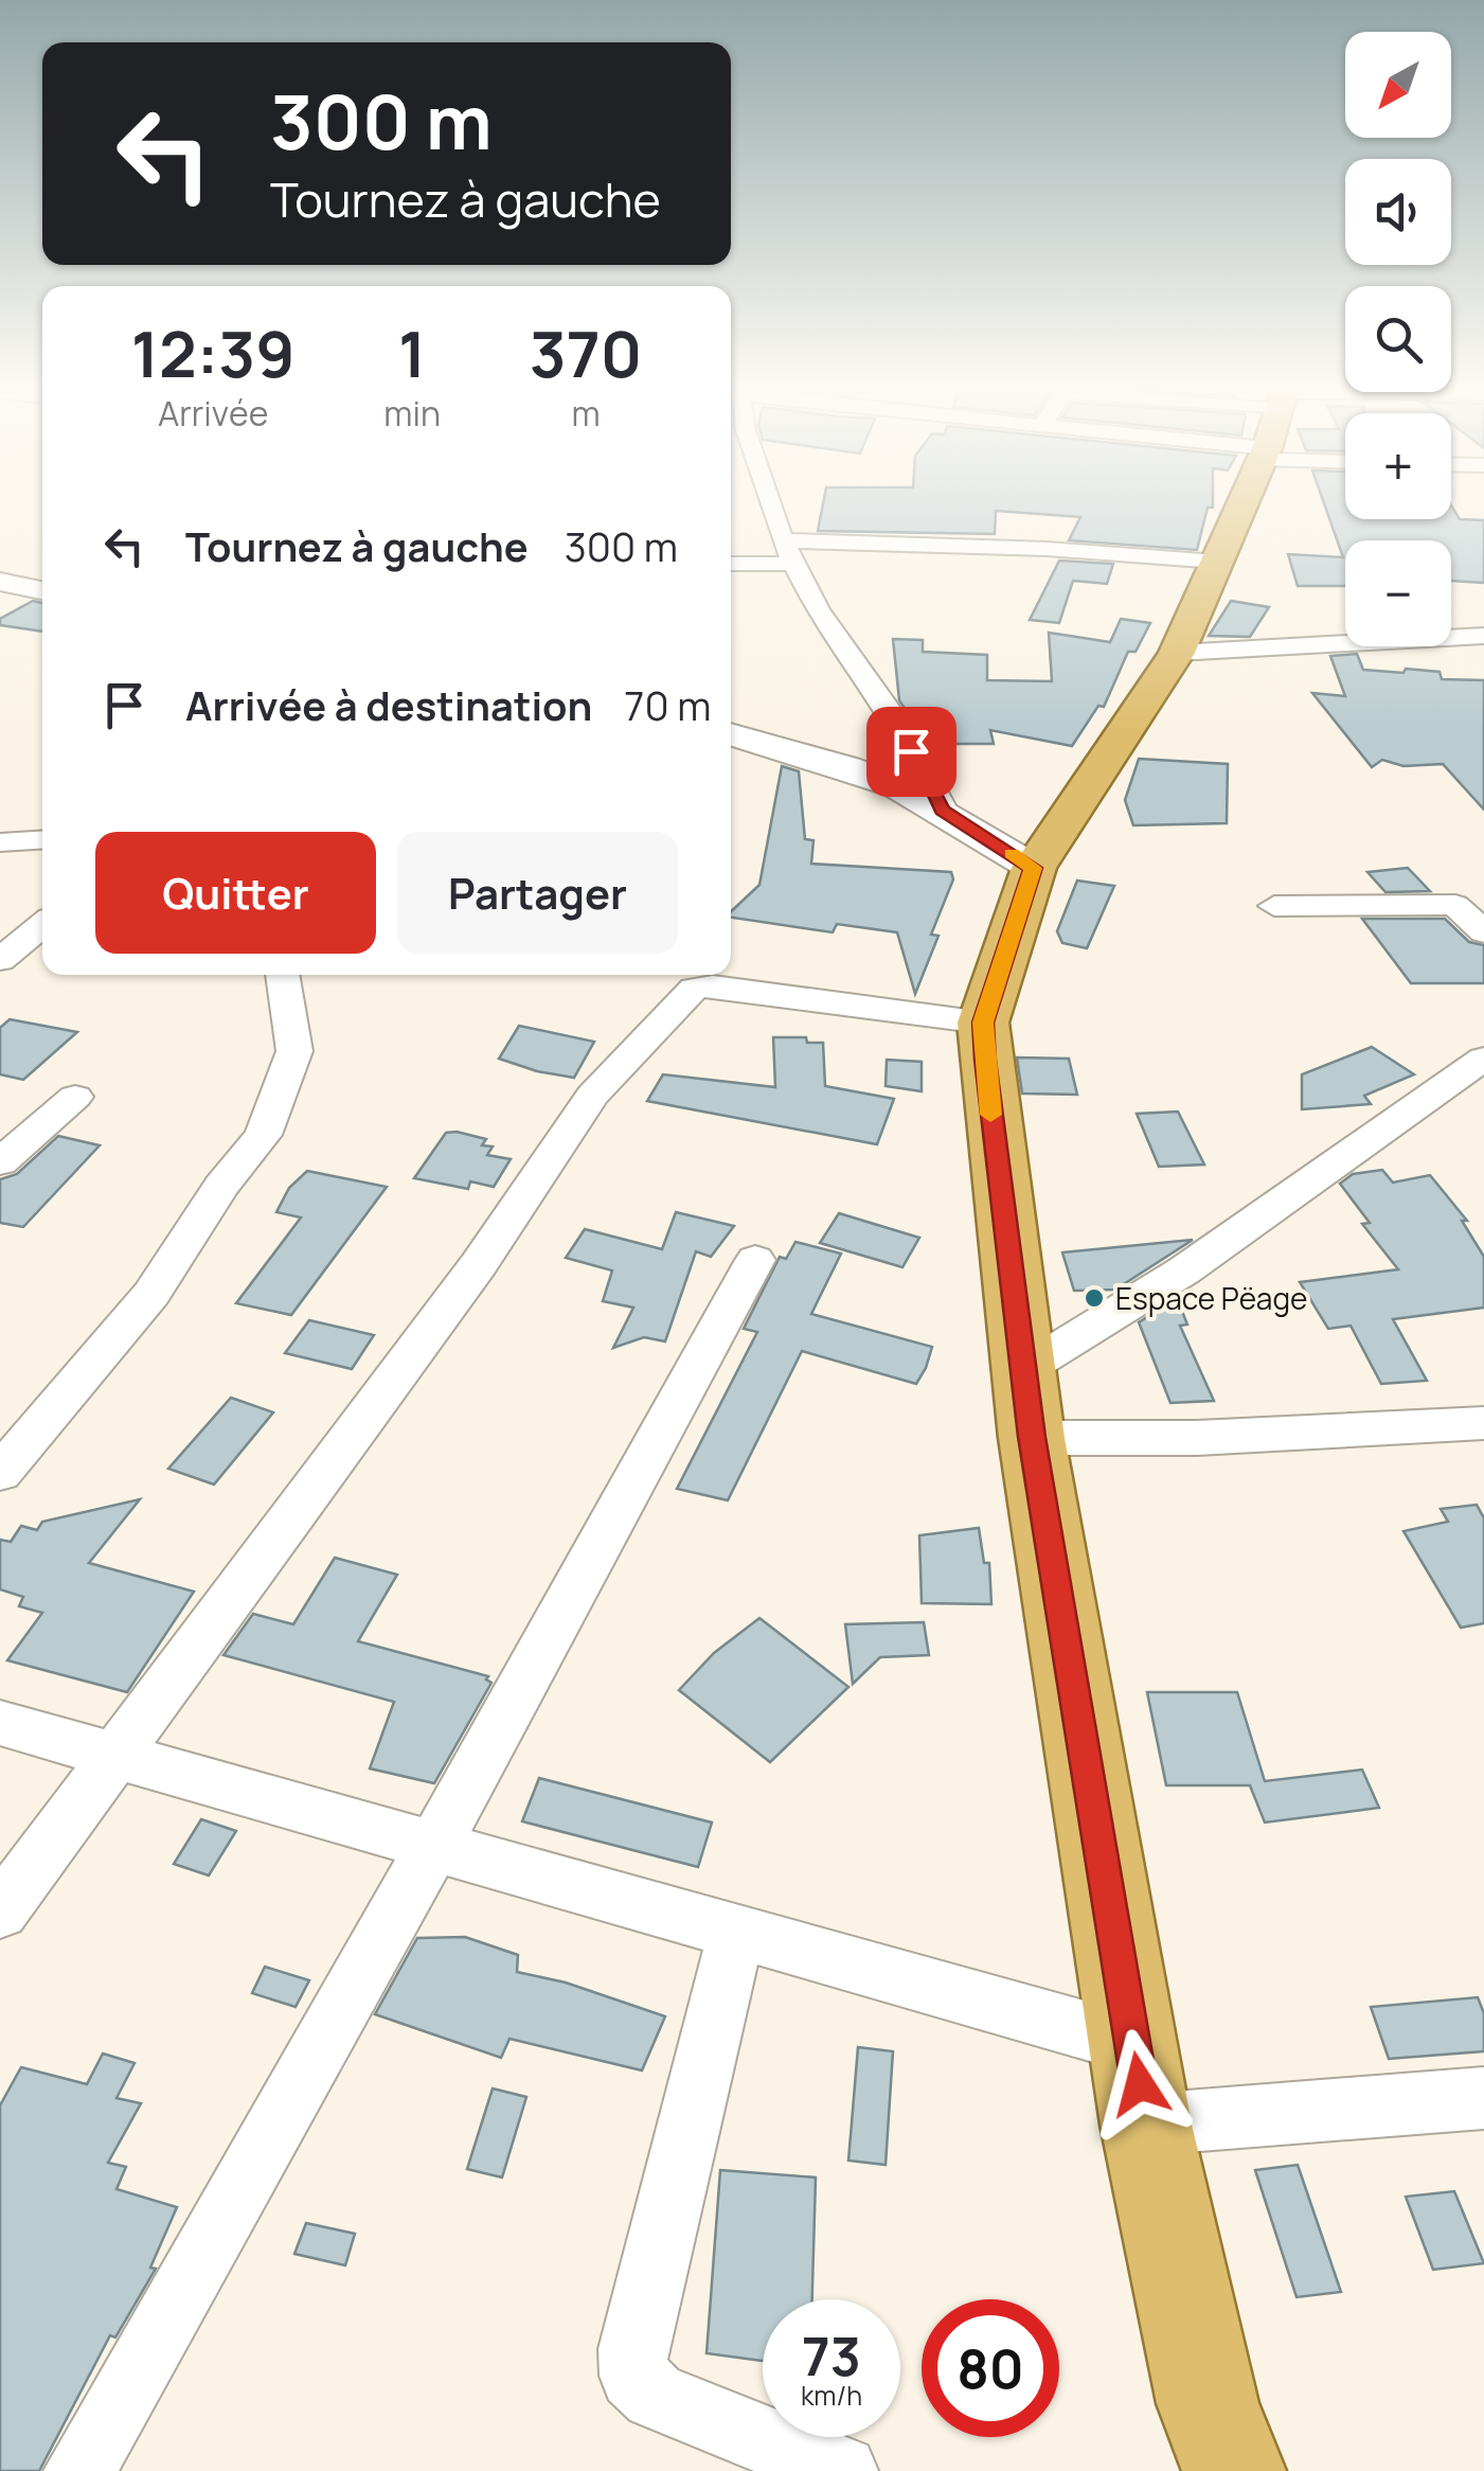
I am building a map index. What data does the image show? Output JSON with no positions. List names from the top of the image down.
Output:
{
  "places": ["Espace Pëage"],
  "north": "bottom left",
  "page": {
    "map_buttons": ["+", "−"],
    "turn": ["300 m", "Tournez à gauche"],
    "eta": [
      "12:39",
      "Arrivée",
      "1",
      "min",
      "370",
      "m"
    ],
    "list": [
      {
        "name": "Tournez à gauche",
        "value": "300 m"
      },
      {
        "name": "Arrivée à destination",
        "value": "70 m"
      }
    ],
    "buttons": ["Quitter", "Partager"],
    "speed": "73 km/h",
    "limit": "80"
  }
}
